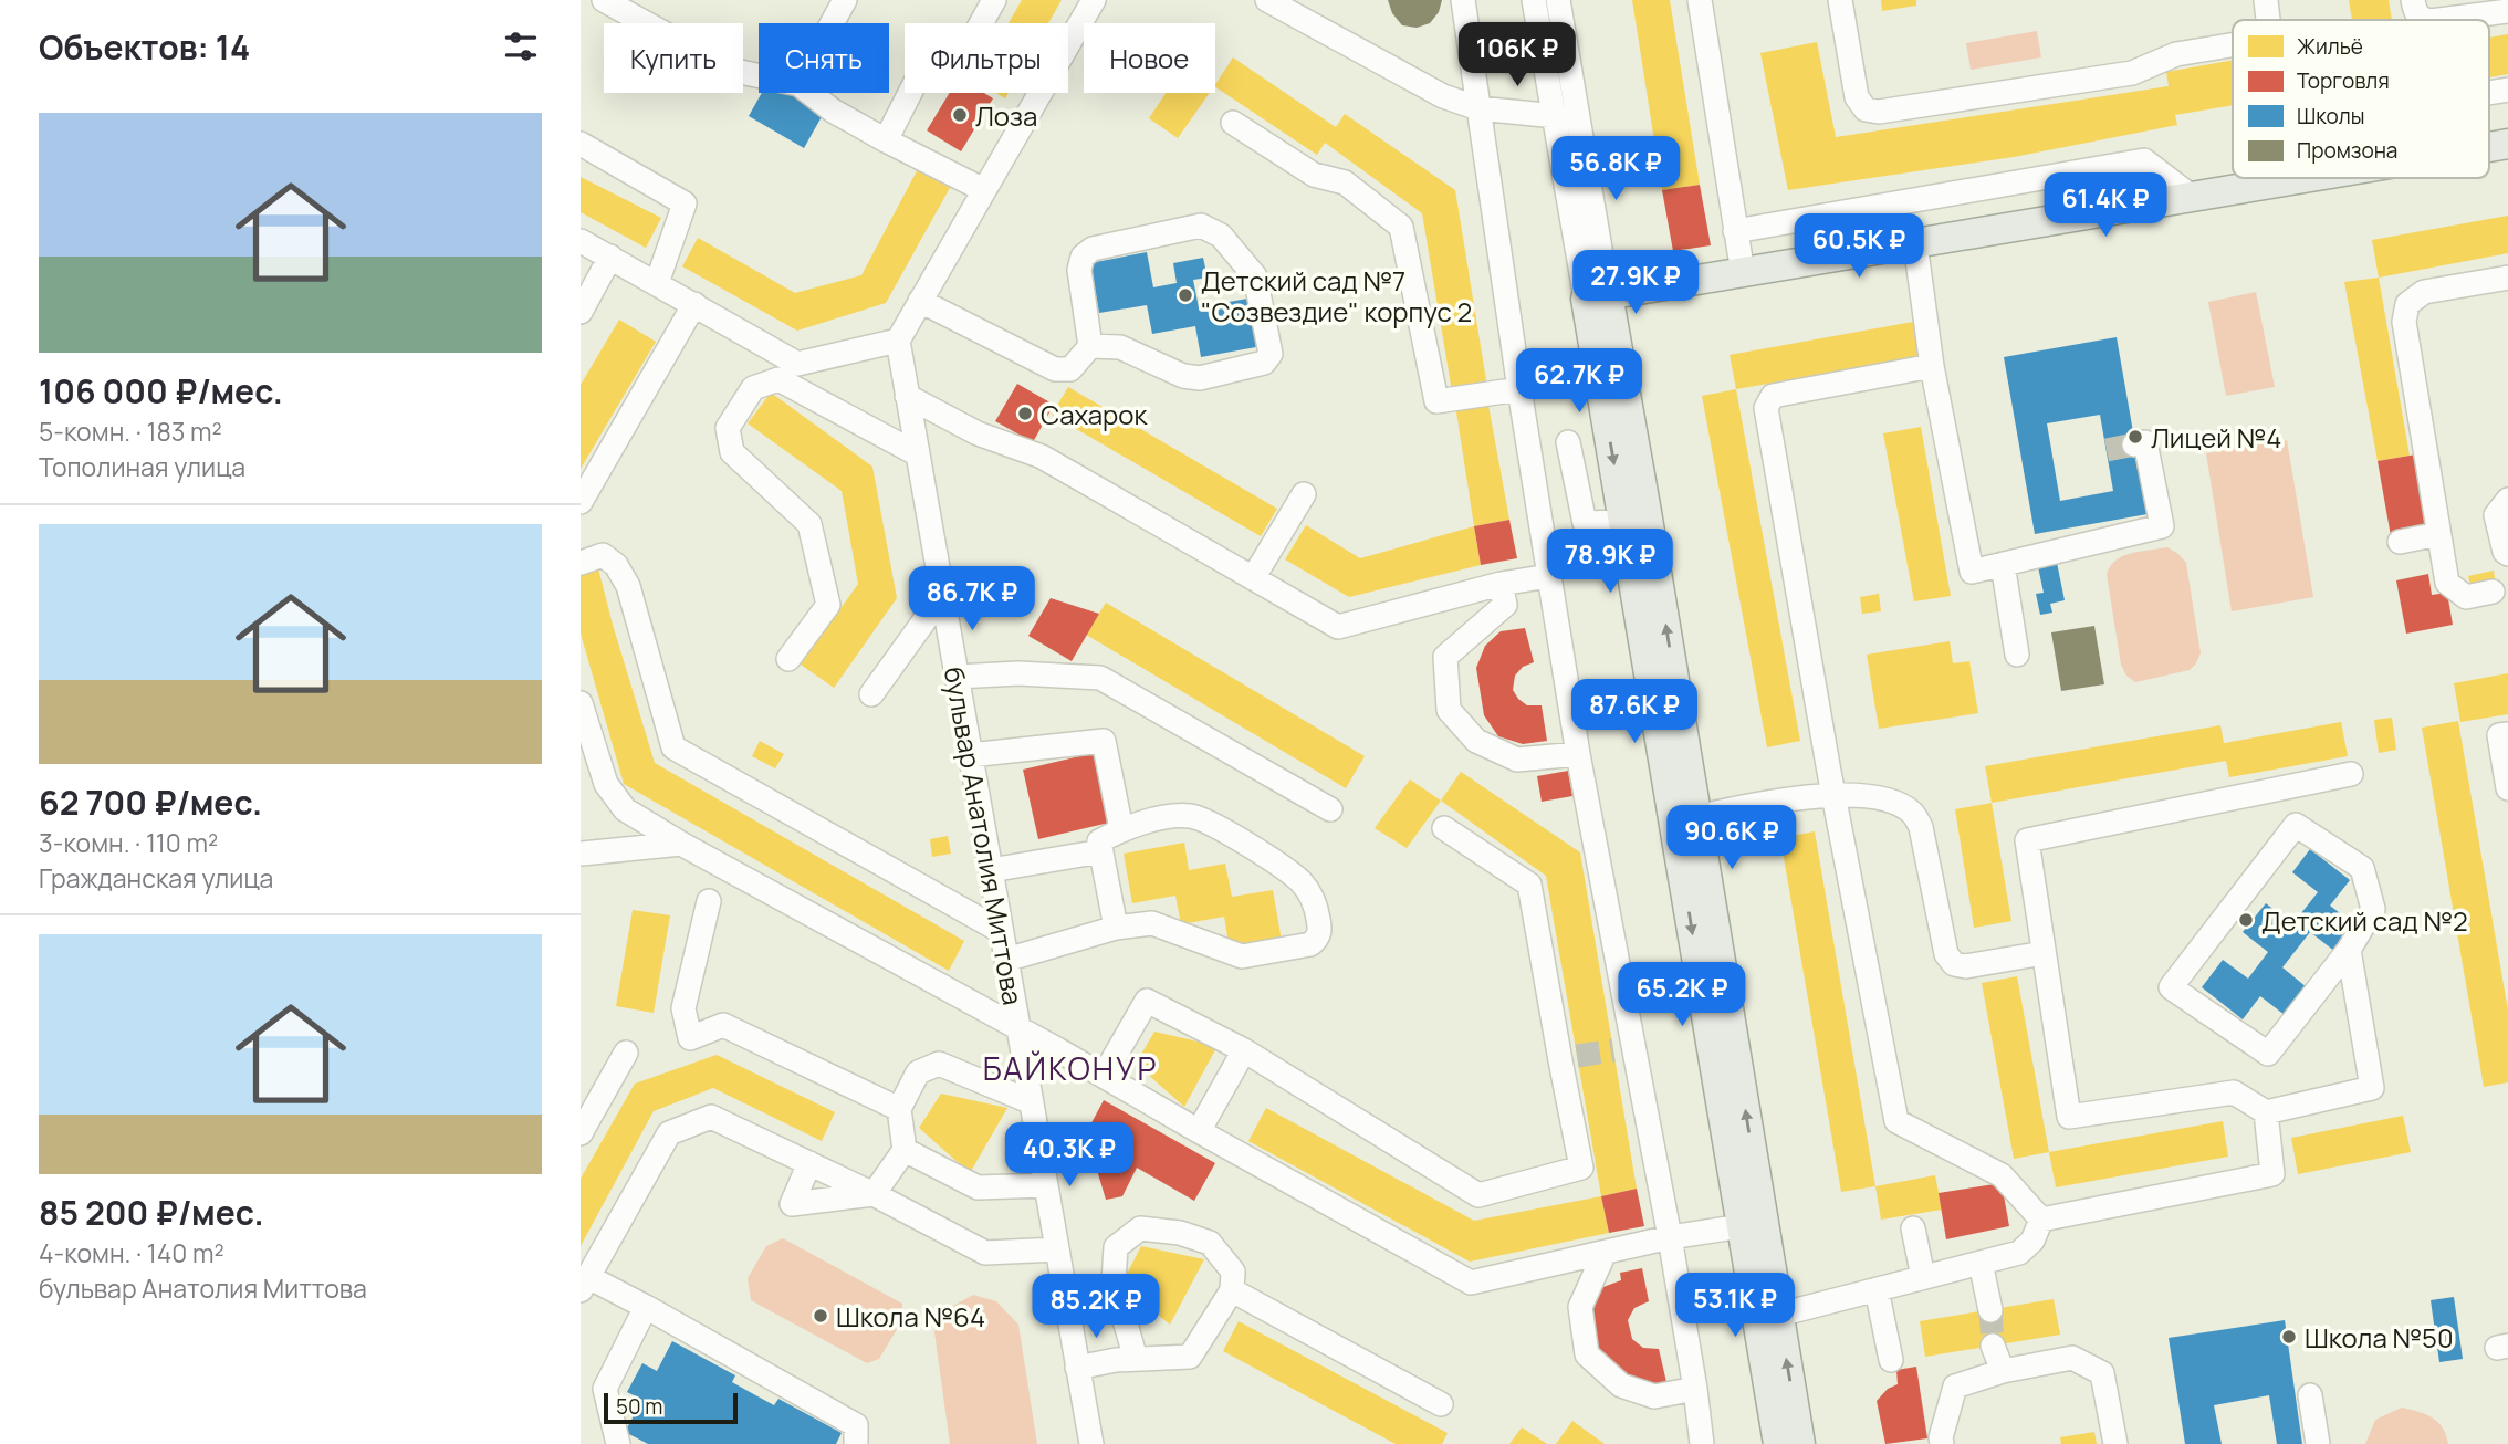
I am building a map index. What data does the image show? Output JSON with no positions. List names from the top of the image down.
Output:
{
  "streets": {
    "street": ["бульвар Анатолия Миттова"]
  },
  "districts": ["БАЙКОНУР"],
  "places": [
    "Лоза",
    "Детский сад №7 \"Созвездие\" корпус 2",
    "Сахарок",
    "Лицей №4",
    "Детский сад №2",
    "Школа №64",
    "Школа №50"
  ],
  "legend": [
    "Жильё",
    "Торговля",
    "Школы",
    "Промзона"
  ],
  "scale_bar": "50 m",
  "page": {
    "heading": "Объектов: 14",
    "price": [
      "106K ₽",
      "56.8K ₽",
      "61.4K ₽",
      "60.5K ₽",
      "27.9K ₽",
      "62.7K ₽",
      "78.9K ₽",
      "86.7K ₽",
      "87.6K ₽",
      "90.6K ₽",
      "65.2K ₽",
      "40.3K ₽",
      "53.1K ₽",
      "85.2K ₽"
    ],
    "chip": [
      "Купить",
      "Снять",
      "Фильтры",
      "Новое"
    ],
    "list": [
      {
        "name": "106 000 ₽/мес.",
        "note": "5-комн. · 183 m² · Тополиная улица"
      },
      {
        "name": "62 700 ₽/мес.",
        "note": "3-комн. · 110 m² · Гражданская улица"
      },
      {
        "name": "85 200 ₽/мес.",
        "note": "4-комн. · 140 m² · бульвар Анатолия Миттова"
      }
    ],
    "scale": "50 m"
  }
}
